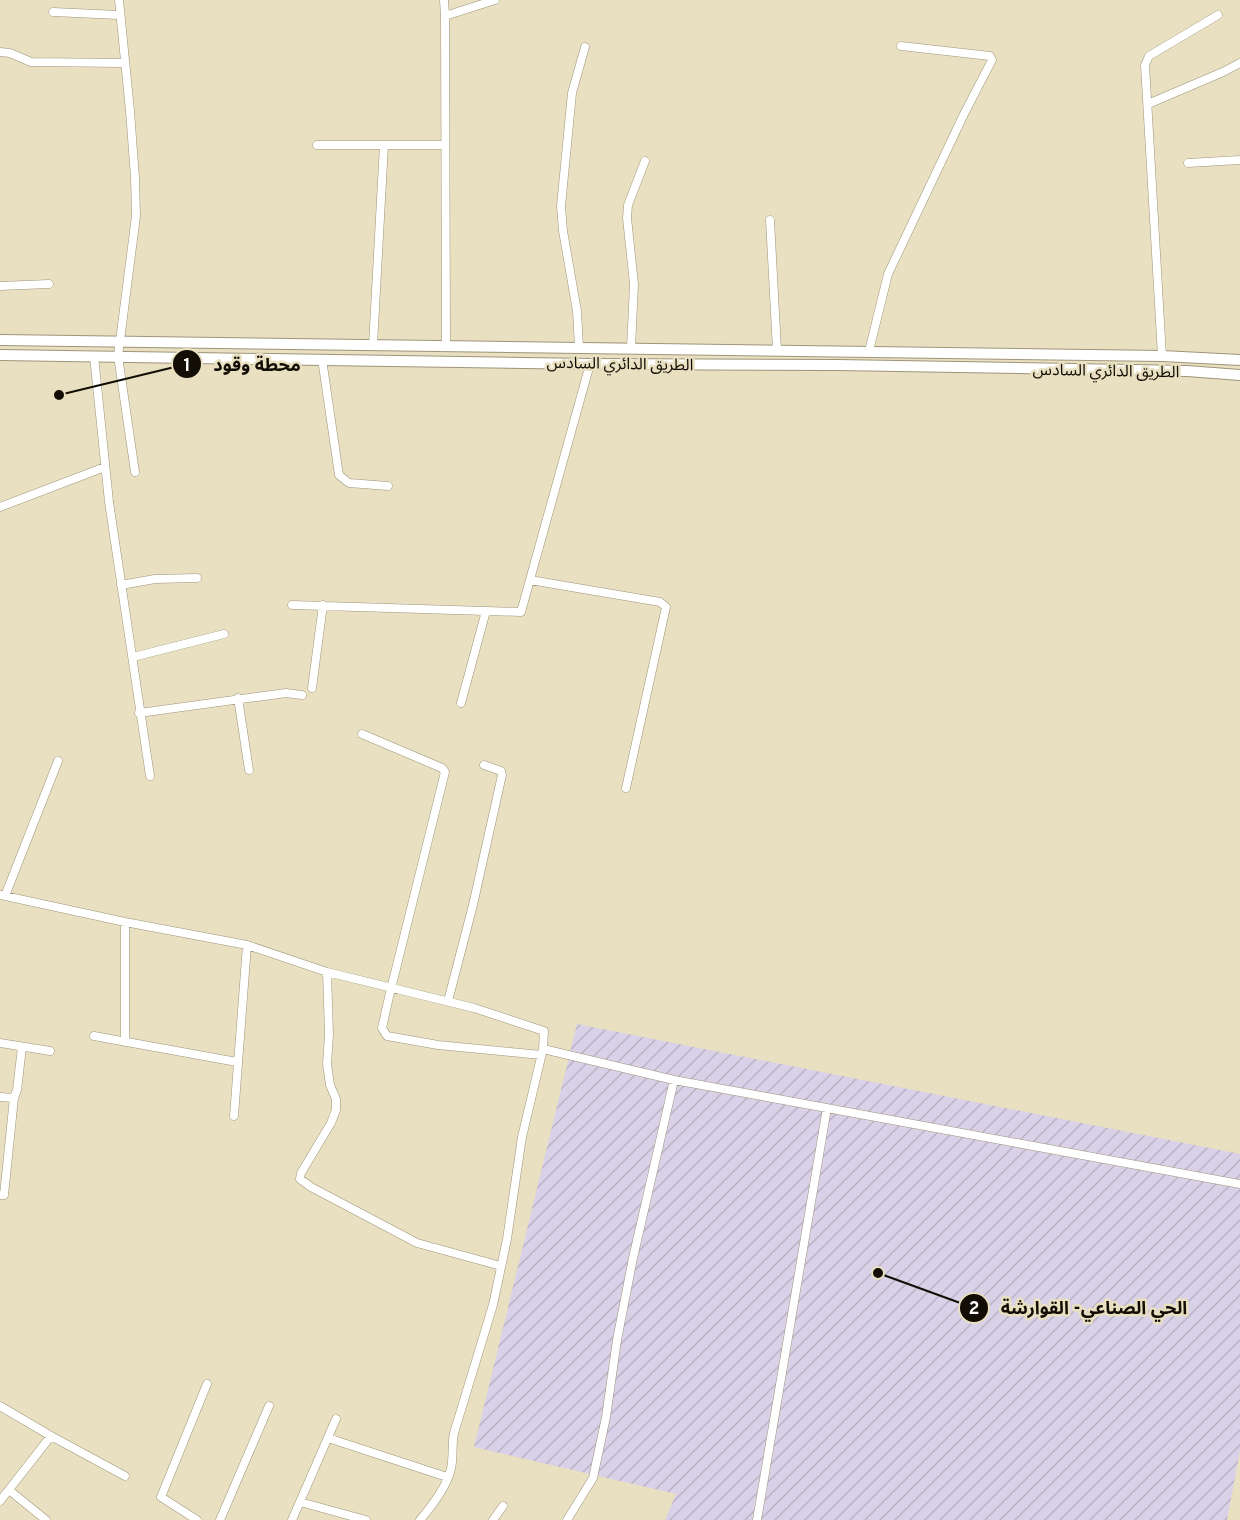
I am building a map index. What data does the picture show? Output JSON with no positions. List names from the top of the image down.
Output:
{
  "streets": {
    "highway": ["الطريق الدائري السادس"]
  },
  "places": ["محطة وقود", "الحي الصناعي- القوارشة"]
}
